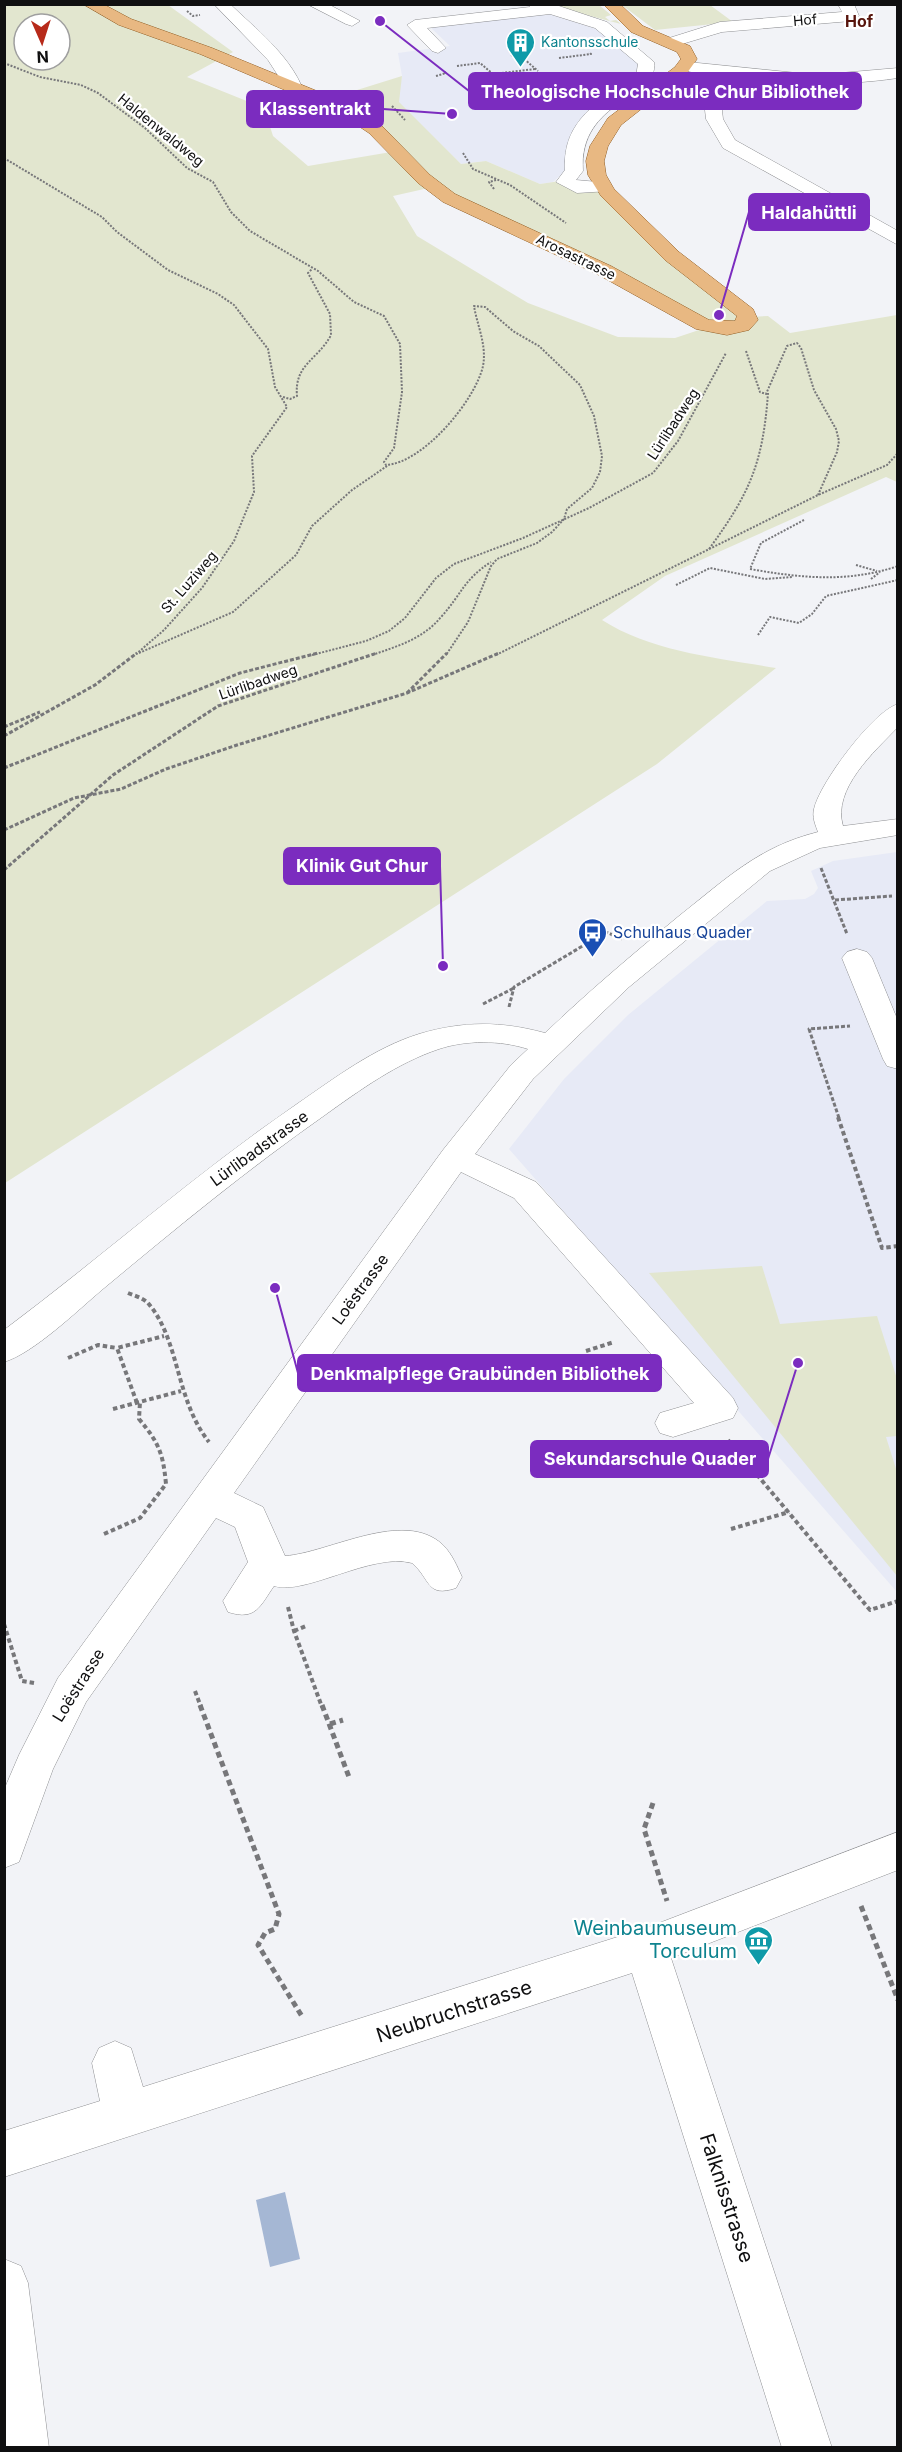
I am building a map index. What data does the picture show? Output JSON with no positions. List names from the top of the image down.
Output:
{
  "streets": {
    "main road": ["Arosastrasse"],
    "street": [
      "Hof",
      "Lürlibadstrasse",
      "Loëstrasse",
      "Neubruchstrasse",
      "Falknisstrasse"
    ],
    "path": ["Haldenwaldweg", "Lürlibadweg", "St. Luziweg"]
  },
  "crossings": [
    ["Haldenwaldweg", "Lürlibadweg"],
    ["Arosastrasse", "Lürlibadweg"],
    ["Lürlibadstrasse", "Loëstrasse"],
    ["Neubruchstrasse", "Falknisstrasse"]
  ],
  "districts": ["Hof"],
  "places": {
    "other": [
      "Theologische Hochschule Chur Bibliothek",
      "Klassentrakt",
      "Haldahüttli",
      "Klinik Gut Chur",
      "Denkmalpflege Graubünden Bibliothek",
      "Sekundarschule Quader"
    ],
    "building": ["Kantonsschule"],
    "bus stop": ["Schulhaus Quader"],
    "museum": ["Weinbaumuseum Torculum"]
  },
  "north": "bottom"
}
